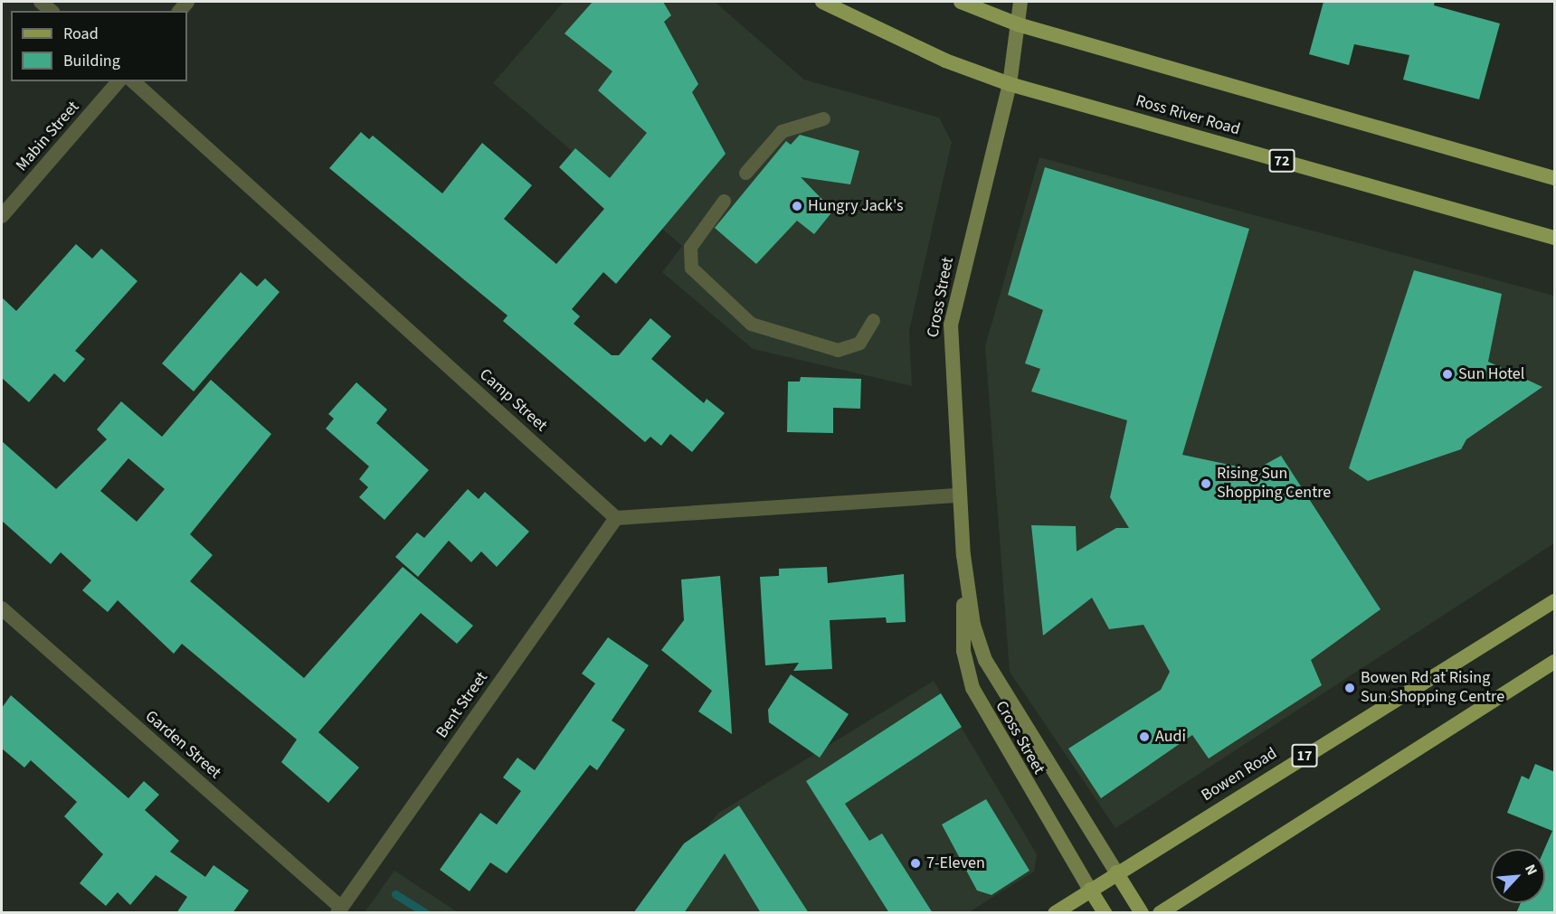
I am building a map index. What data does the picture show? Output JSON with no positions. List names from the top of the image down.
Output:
{
  "streets": {
    "main road": [
      "Ross River Road",
      "72",
      "Cross Street",
      "17",
      "Bowen Road"
    ],
    "street": [
      "Mabin Street",
      "Camp Street",
      "Bent Street",
      "Garden Street"
    ]
  },
  "crossings": [
    ["Ross River Road", "Cross Street"],
    ["Cross Street", "Bowen Road"],
    ["Camp Street", "Bent Street"],
    ["Bent Street", "Garden Street"]
  ],
  "places": [
    "Hungry Jack's",
    "Sun Hotel",
    "Rising Sun Shopping Centre",
    "Bowen Rd at Rising Sun Shopping Centre",
    "Audi",
    "7-Eleven"
  ],
  "legend": ["Road", "Building"],
  "north": "top right"
}
